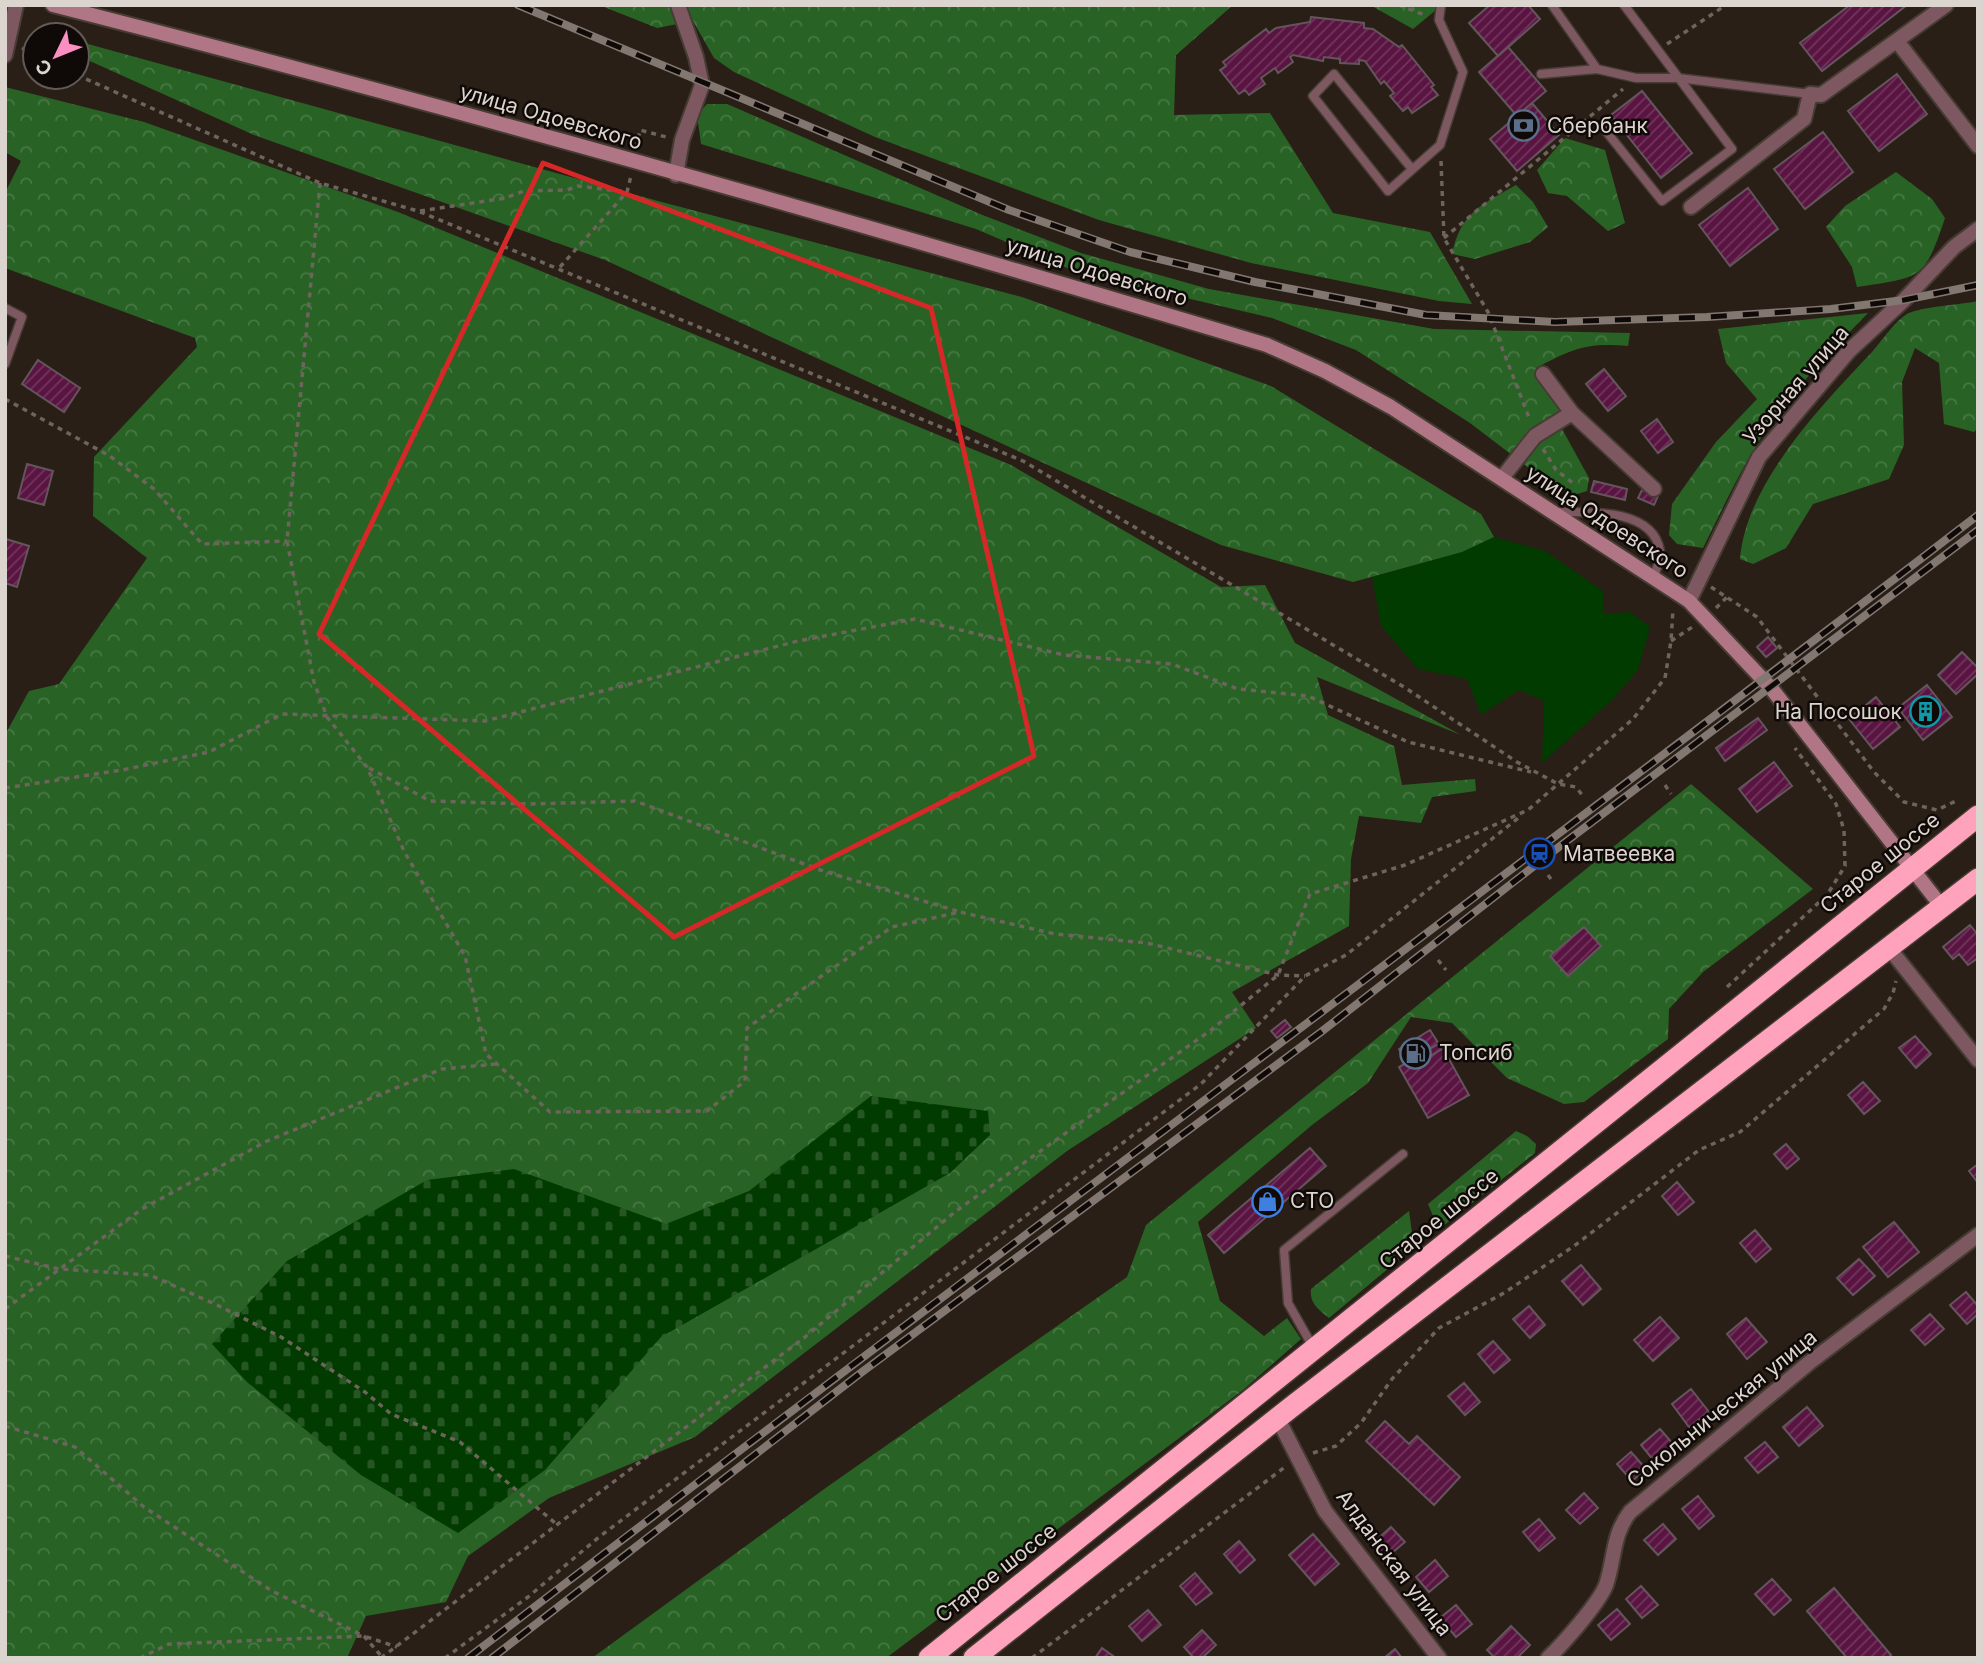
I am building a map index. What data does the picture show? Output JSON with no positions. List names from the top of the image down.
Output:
{
  "streets": {
    "highway": ["Старое шоссе"],
    "street": [
      "улица Одоевского",
      "Узорная улица",
      "Сокольническая улица",
      "Алданская улица"
    ]
  },
  "crossings": [
    ["улица Одоевского", "Узорная улица"],
    ["улица Одоевского", "Старое шоссе"]
  ],
  "places": {
    "bank": ["Сбербанк"],
    "building": ["На Посошок"],
    "station": ["Матвеевка"],
    "fuel station": ["Топсиб"],
    "shop": ["СТО"]
  },
  "north": "bottom left"
}
